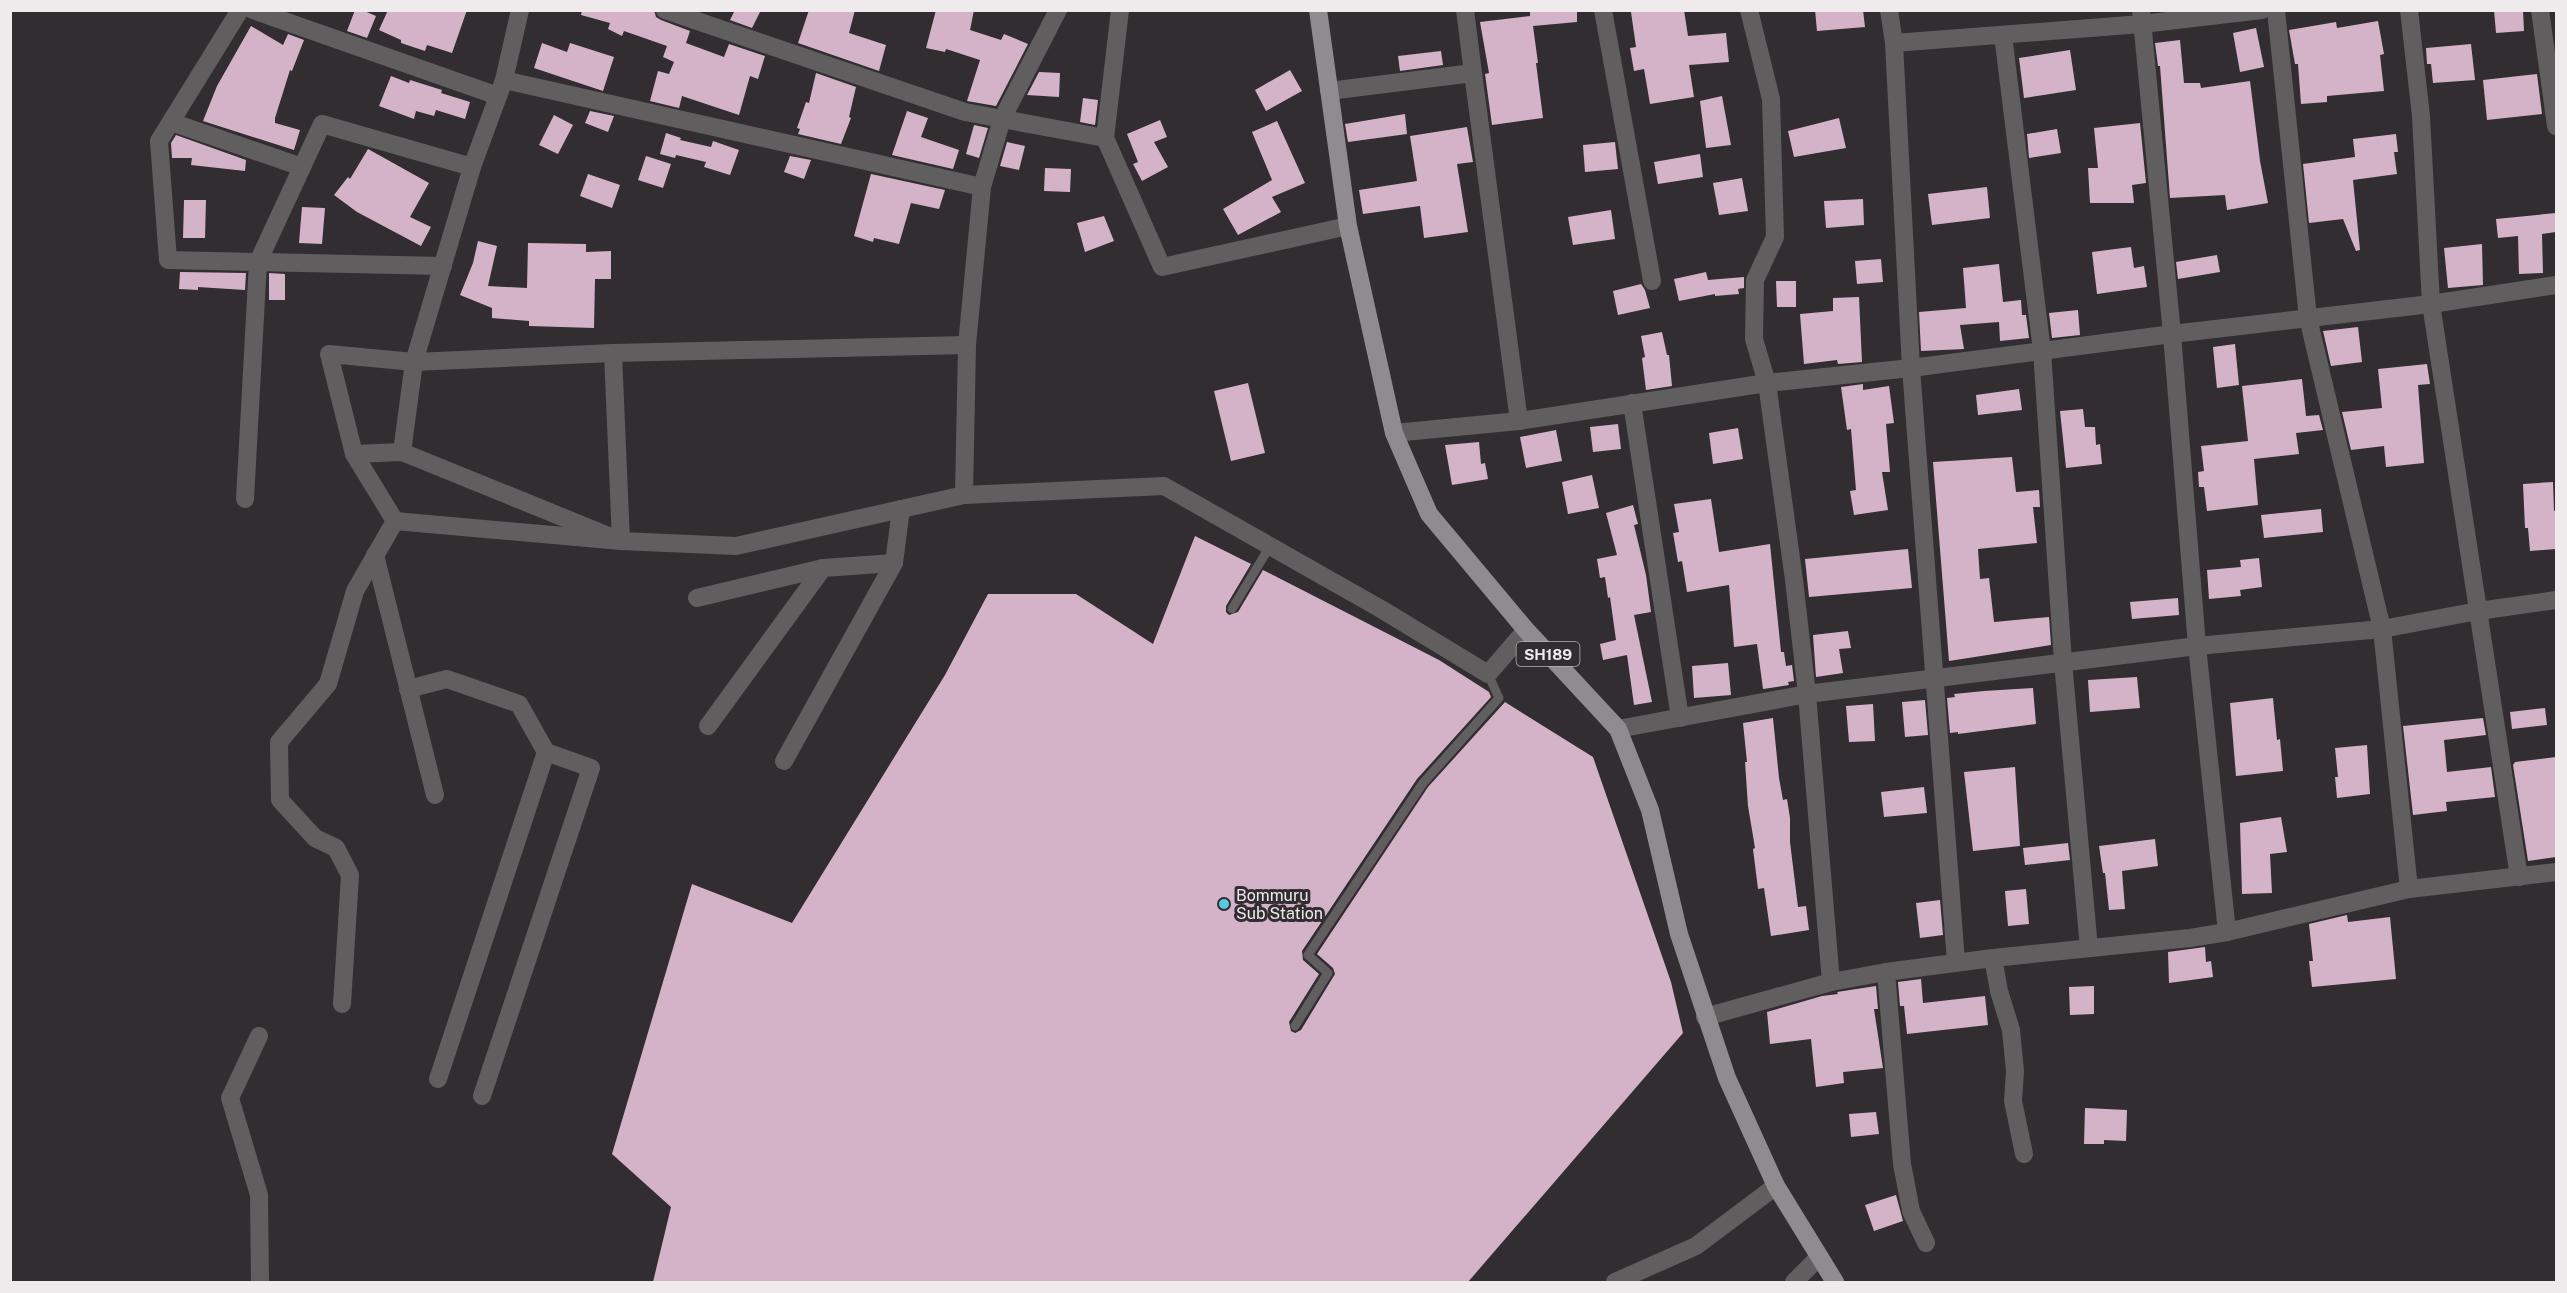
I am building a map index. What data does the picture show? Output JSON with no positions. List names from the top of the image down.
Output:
{
  "streets": {
    "main road": ["SH189"]
  },
  "places": ["Bommuru Sub Station"]
}
